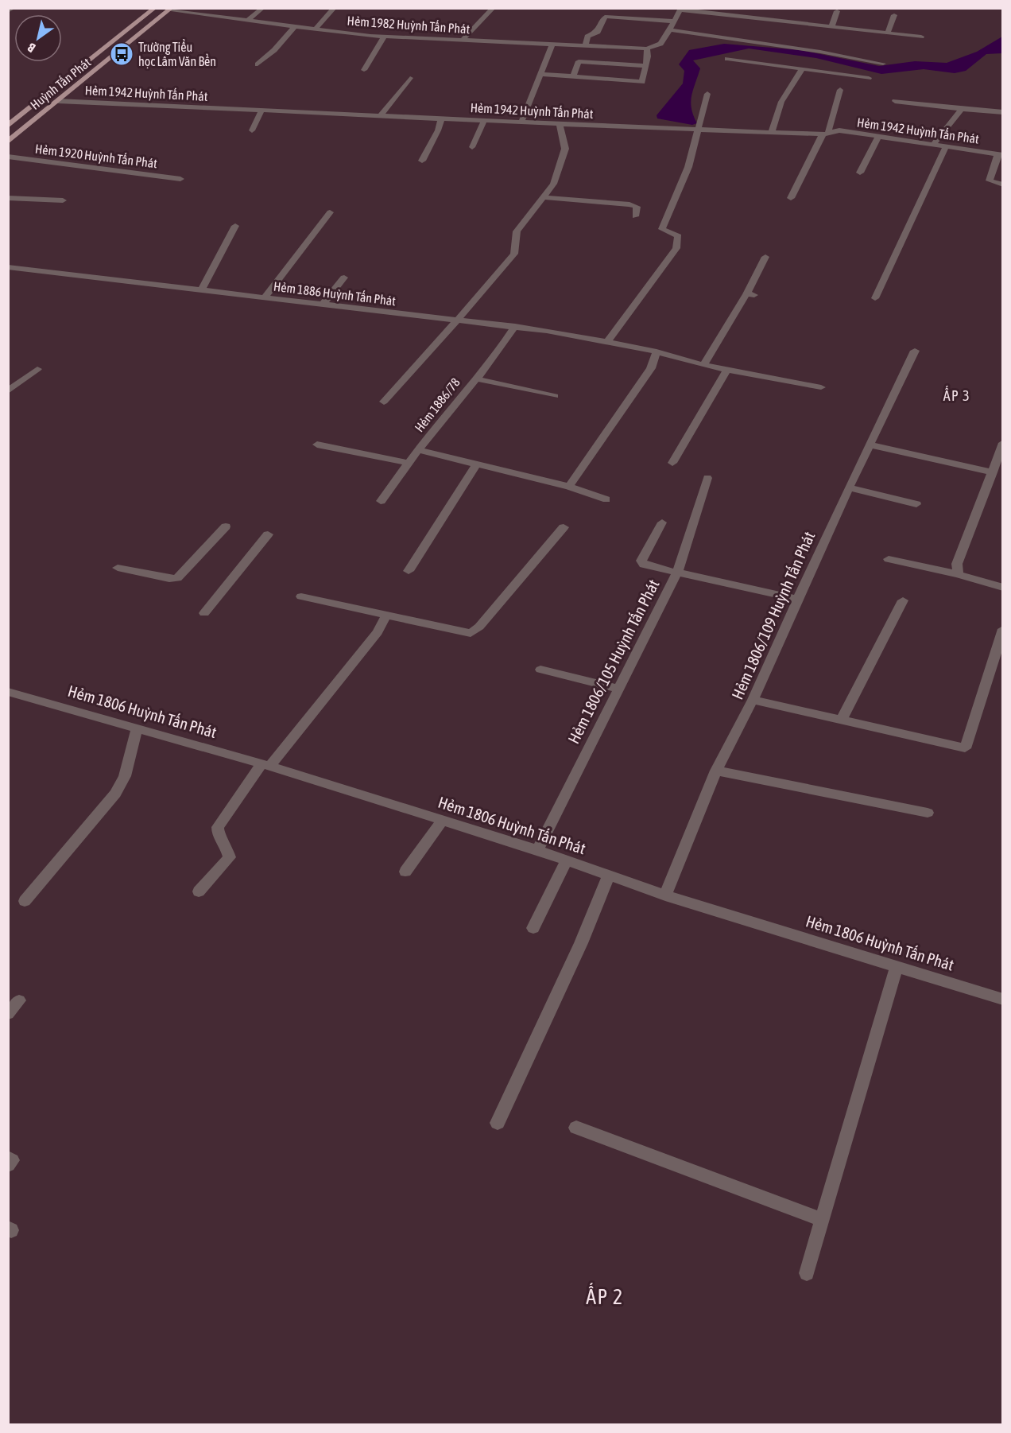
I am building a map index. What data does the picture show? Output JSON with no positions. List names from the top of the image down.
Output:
{
  "streets": {
    "main road": ["Huỳnh Tấn Phát"],
    "street": [
      "Hẻm 1982 Huỳnh Tấn Phát",
      "Hẻm 1942 Huỳnh Tấn Phát",
      "Hẻm 1920 Huỳnh Tấn Phát",
      "Hẻm 1886 Huỳnh Tấn Phát",
      "Hẻm 1886/78",
      "Hẻm 1806/109 Huỳnh Tấn Phát",
      "Hẻm 1806/105 Huỳnh Tấn Phát",
      "Hẻm 1806 Huỳnh Tấn Phát"
    ]
  },
  "crossings": [
    ["Hẻm 1982 Huỳnh Tấn Phát", "Huỳnh Tấn Phát"],
    ["Huỳnh Tấn Phát", "Hẻm 1942 Huỳnh Tấn Phát"],
    ["Hẻm 1886 Huỳnh Tấn Phát", "Hẻm 1886/78"],
    ["Hẻm 1806/109 Huỳnh Tấn Phát", "Hẻm 1806/105 Huỳnh Tấn Phát"],
    ["Hẻm 1806/109 Huỳnh Tấn Phát", "Hẻm 1806 Huỳnh Tấn Phát"],
    ["Hẻm 1806/105 Huỳnh Tấn Phát", "Hẻm 1806 Huỳnh Tấn Phát"]
  ],
  "districts": ["ẤP 3", "ẤP 2"],
  "places": {
    "bus stop": ["Trường Tiểu học Lâm Văn Bền"]
  },
  "north": "bottom left"
}
